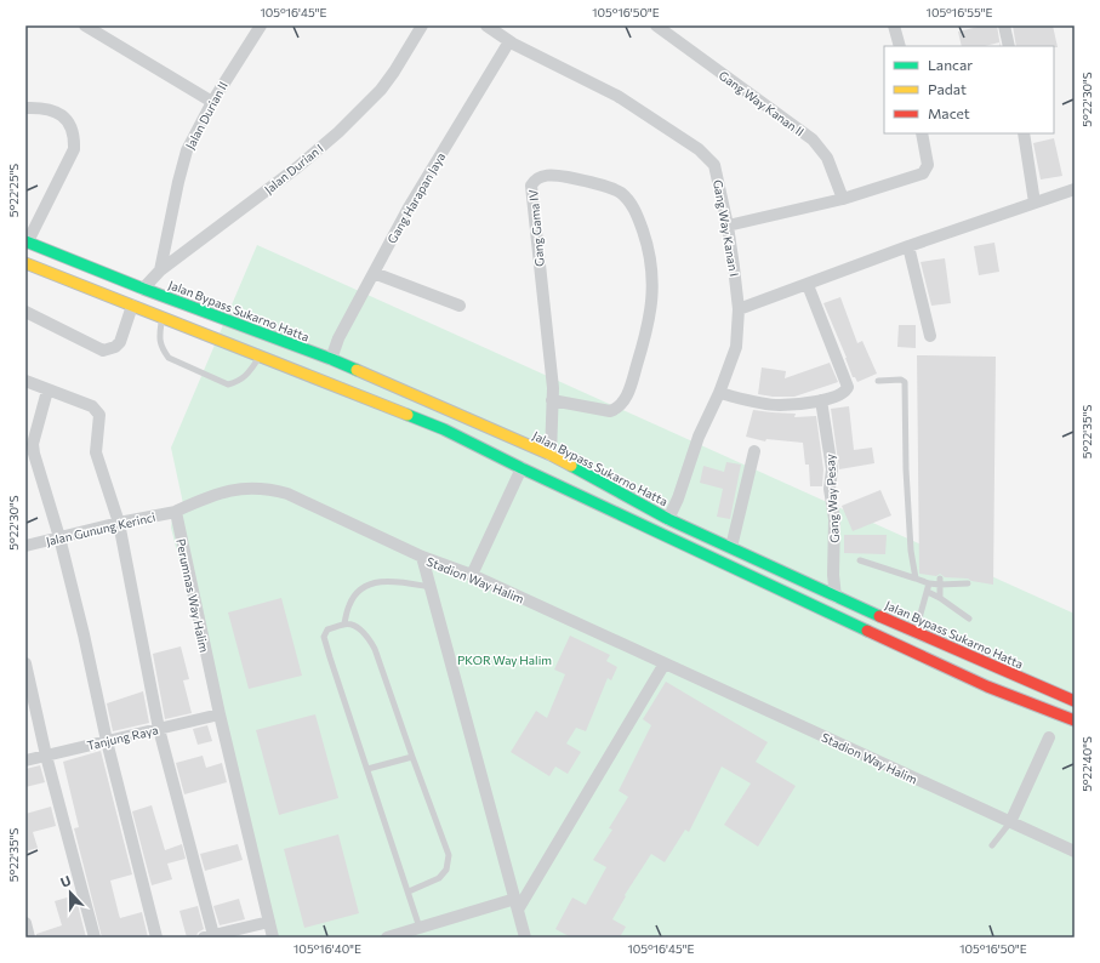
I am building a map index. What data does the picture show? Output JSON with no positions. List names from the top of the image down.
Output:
{
  "streets": {
    "highway": ["Jalan Bypass Sukarno Hatta"],
    "street": [
      "Gang Way Kanan II",
      "Jalan Durian II",
      "Jalan Durian I",
      "Gang Harapan Jaya",
      "Gang Gama IV",
      "Gang Way Kanan I",
      "Gang Way Pesay",
      "Jalan Gunung Kerinci",
      "Stadion Way Halim",
      "Perumnas Way Halim",
      "Tanjung Raya"
    ]
  },
  "crossings": [
    ["Jalan Durian II", "Jalan Durian I"],
    ["Jalan Durian I", "Jalan Bypass Sukarno Hatta"],
    ["Gang Harapan Jaya", "Gang Way Kanan I"],
    ["Gang Harapan Jaya", "Jalan Bypass Sukarno Hatta"],
    ["Gang Gama IV", "Jalan Bypass Sukarno Hatta"],
    ["Gang Way Kanan I", "Jalan Bypass Sukarno Hatta"],
    ["Jalan Bypass Sukarno Hatta", "Gang Way Pesay"],
    ["Jalan Gunung Kerinci", "Perumnas Way Halim"],
    ["Perumnas Way Halim", "Tanjung Raya"]
  ],
  "parks": ["PKOR Way Halim"],
  "legend": ["Lancar", "Padat", "Macet"],
  "north": "top",
  "coordinates": [
    "105°16'45\"E",
    "105°16'50\"E",
    "105°16'55\"E",
    "5°22'30\"S",
    "5°22'25\"S",
    "5°22'35\"S",
    "5°22'40\"S",
    "105°16'40\"E"
  ]
}
